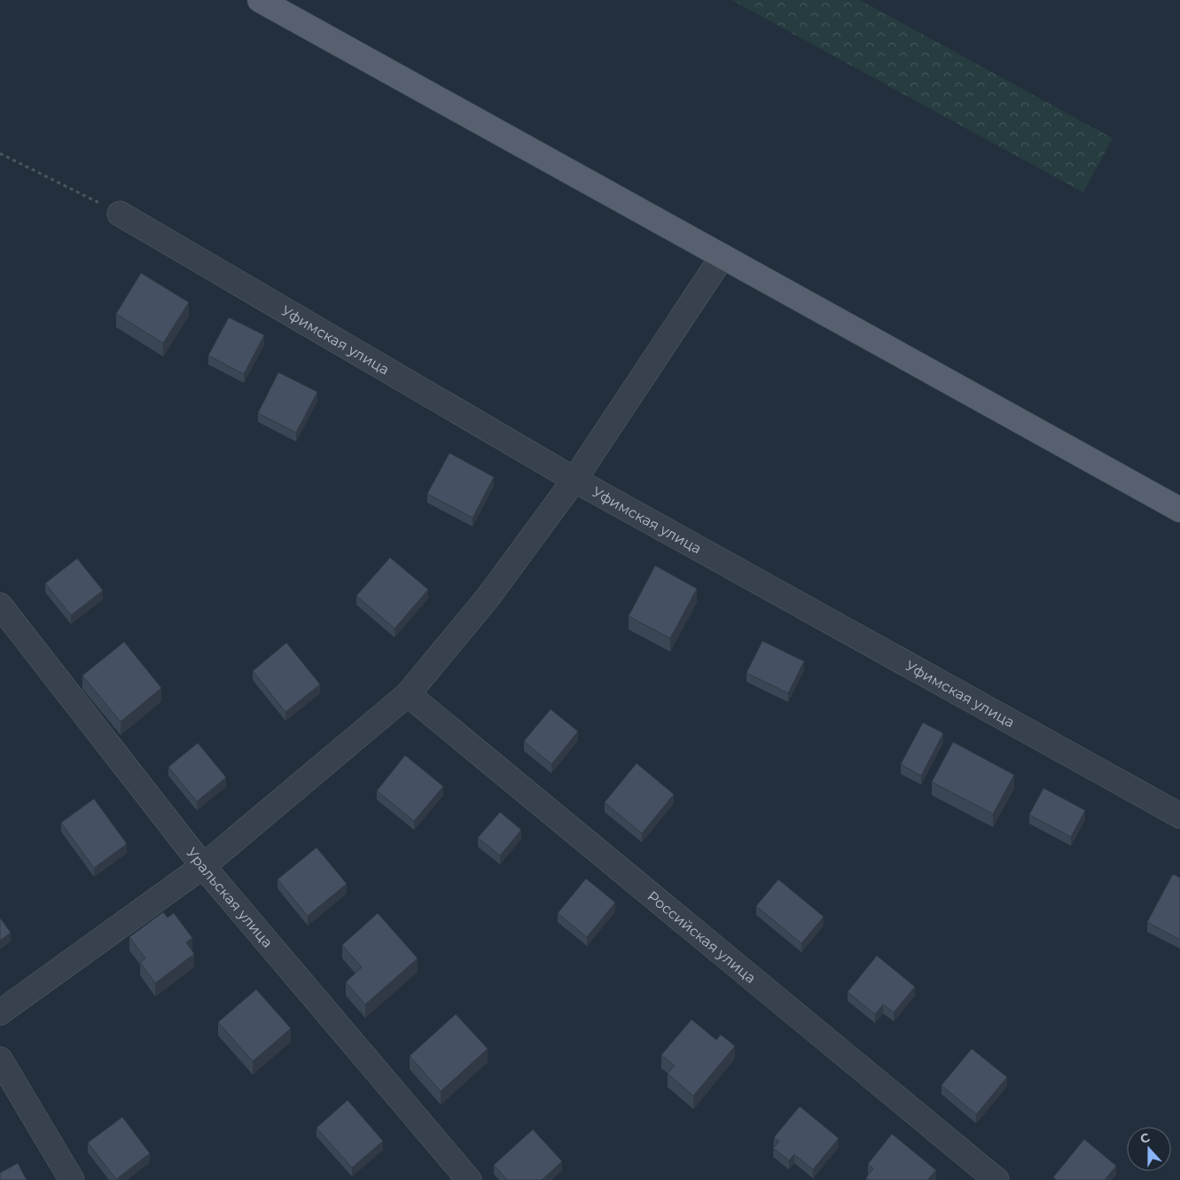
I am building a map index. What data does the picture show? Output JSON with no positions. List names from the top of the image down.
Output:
{
  "streets": {
    "street": ["Уфимская улица", "Уральская улица", "Российская улица"]
  },
  "north": "top"
}
